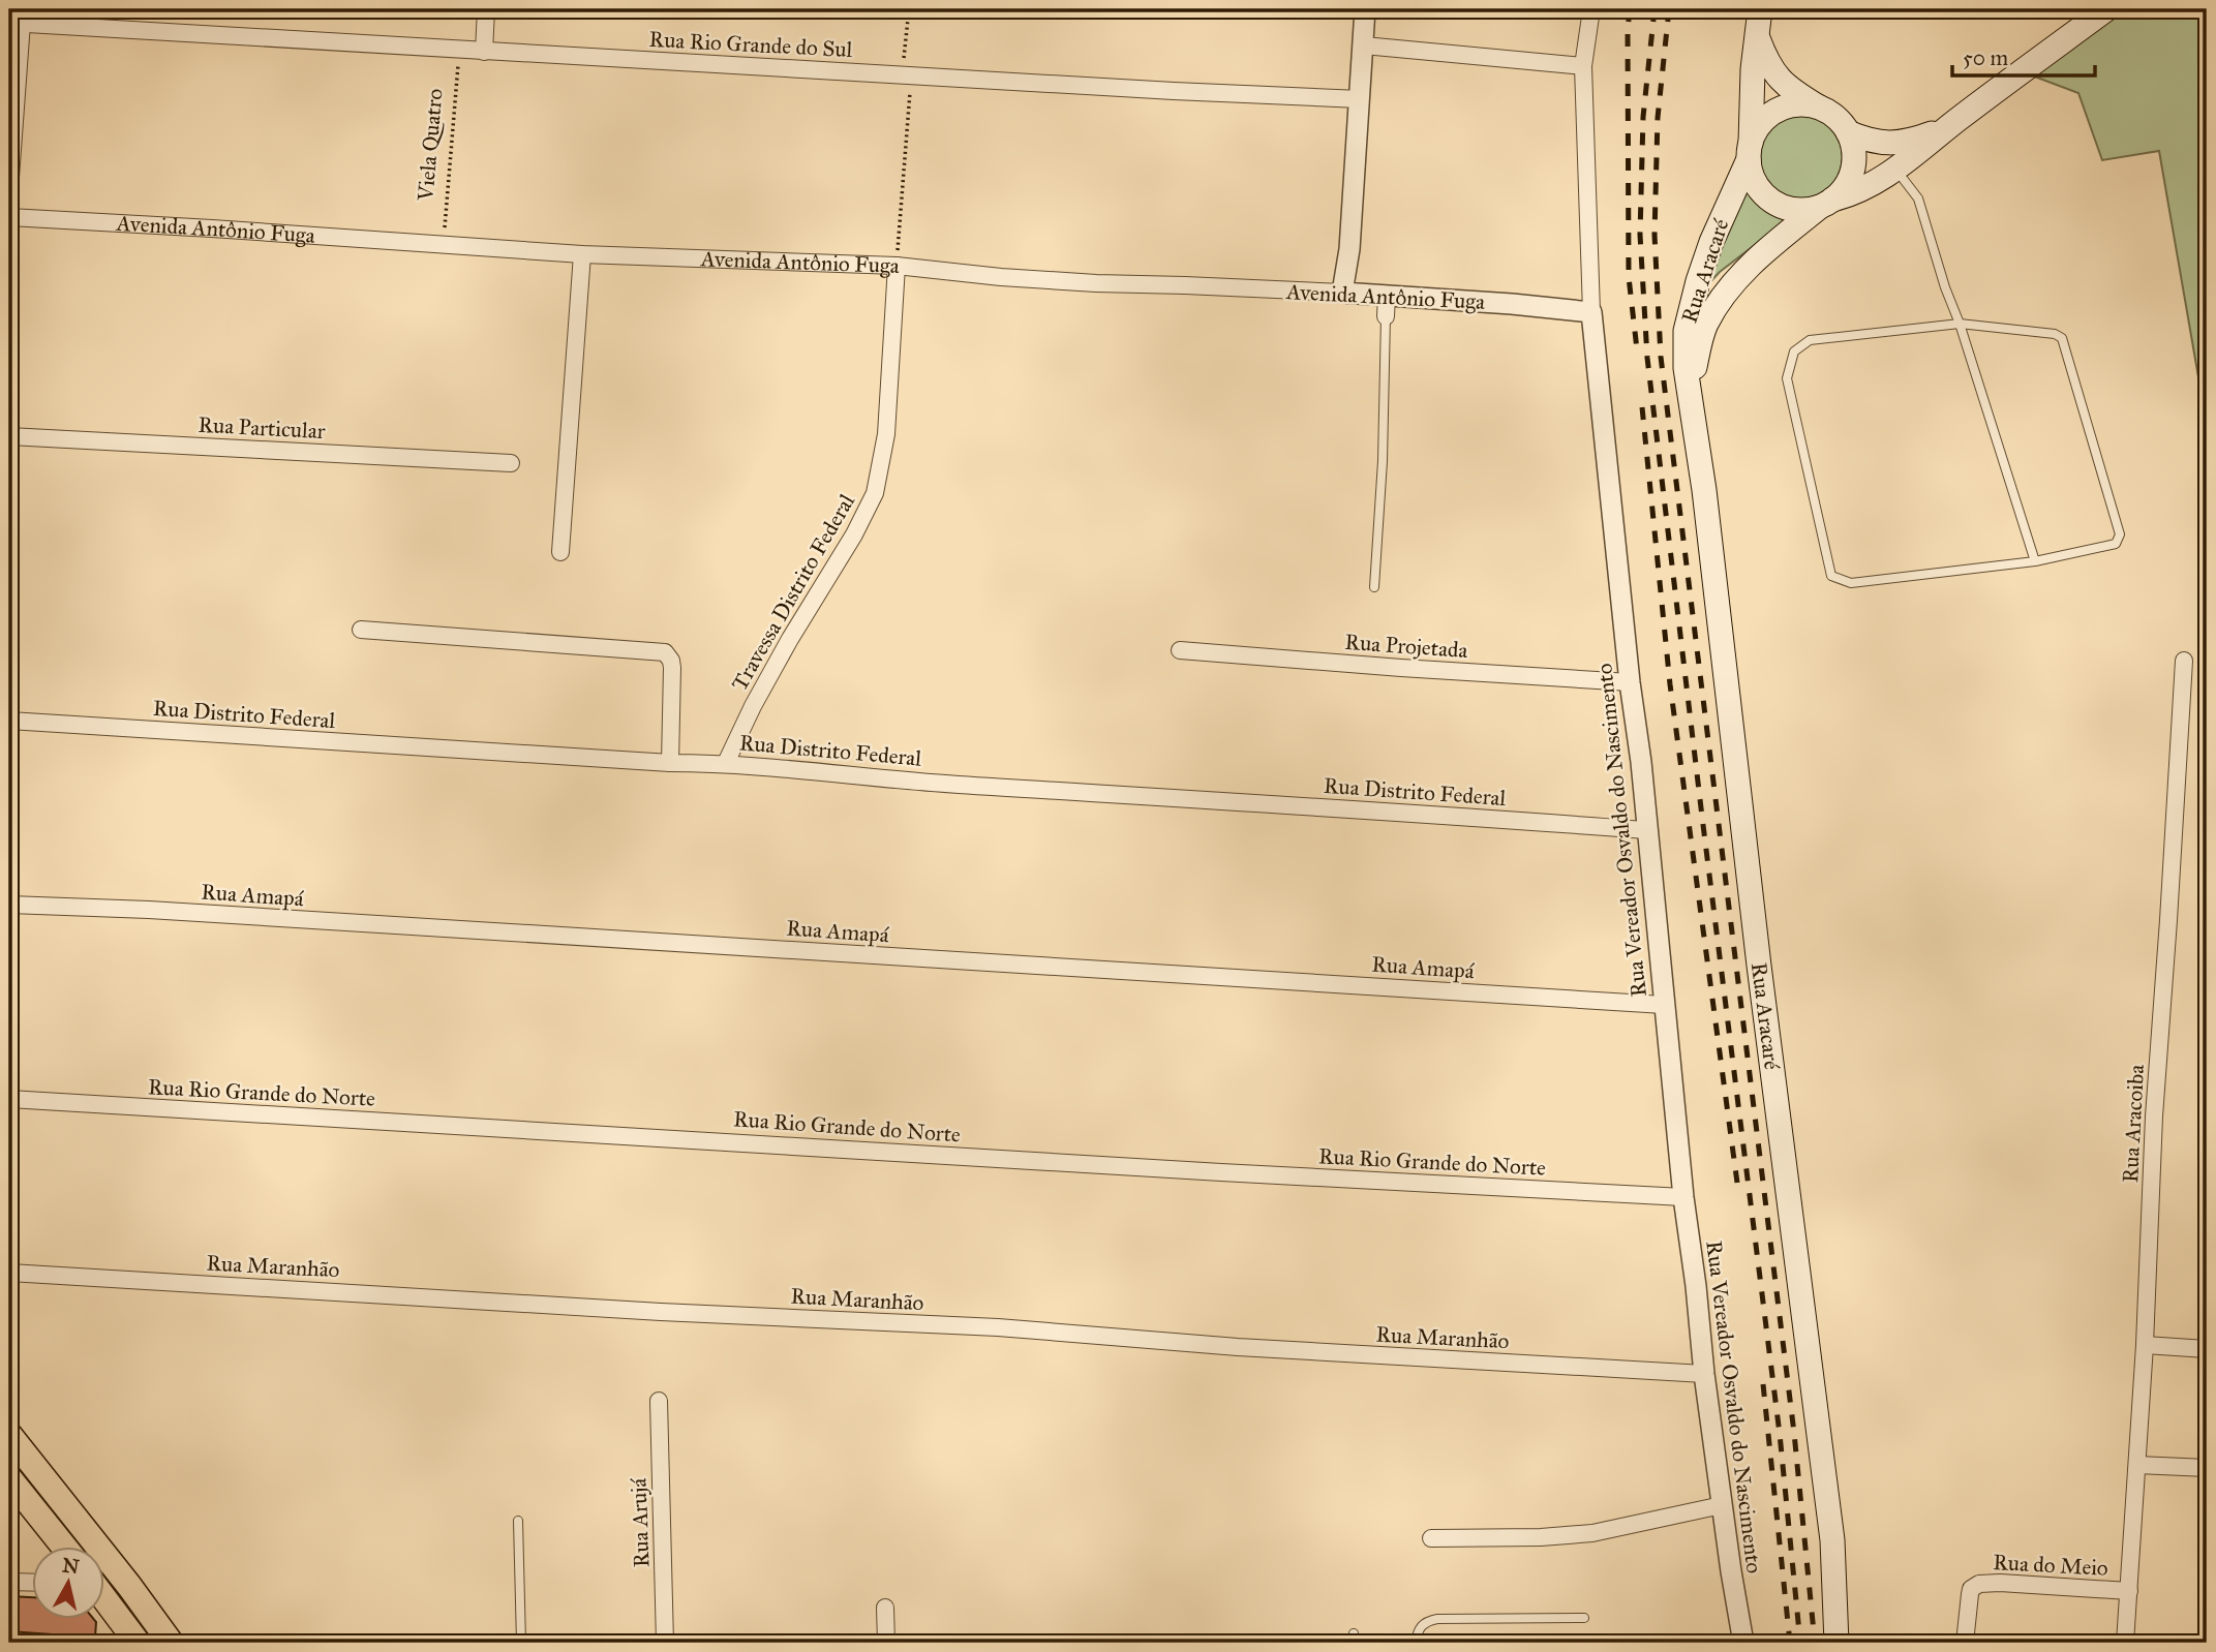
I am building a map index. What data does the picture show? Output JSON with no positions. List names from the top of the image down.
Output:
{
  "streets": {
    "main road": ["Rua Aracaré"],
    "street": [
      "Rua Rio Grande do Sul",
      "Avenida Antônio Fuga",
      "Rua Particular",
      "Travessa Distrito Federal",
      "Rua Projetada",
      "Rua Distrito Federal",
      "Rua Vereador Osvaldo do Nascimento",
      "Rua Amapá",
      "Rua Rio Grande do Norte",
      "Rua Aracoiba",
      "Rua Maranhão",
      "Rua Arujá",
      "Rua do Meio"
    ],
    "path": ["Viela Quatro"]
  },
  "crossings": [
    ["Rua Rio Grande do Sul", "Viela Quatro"],
    ["Viela Quatro", "Avenida Antônio Fuga"],
    ["Avenida Antônio Fuga", "Travessa Distrito Federal"],
    ["Avenida Antônio Fuga", "Rua Vereador Osvaldo do Nascimento"],
    ["Travessa Distrito Federal", "Rua Distrito Federal"],
    ["Rua Projetada", "Rua Vereador Osvaldo do Nascimento"],
    ["Rua Distrito Federal", "Rua Vereador Osvaldo do Nascimento"],
    ["Rua Vereador Osvaldo do Nascimento", "Rua Amapá"],
    ["Rua Vereador Osvaldo do Nascimento", "Rua Rio Grande do Norte"],
    ["Rua Vereador Osvaldo do Nascimento", "Rua Maranhão"],
    ["Rua Aracoiba", "Rua do Meio"]
  ],
  "scale_bar": "50 m",
  "north": "top"
}
